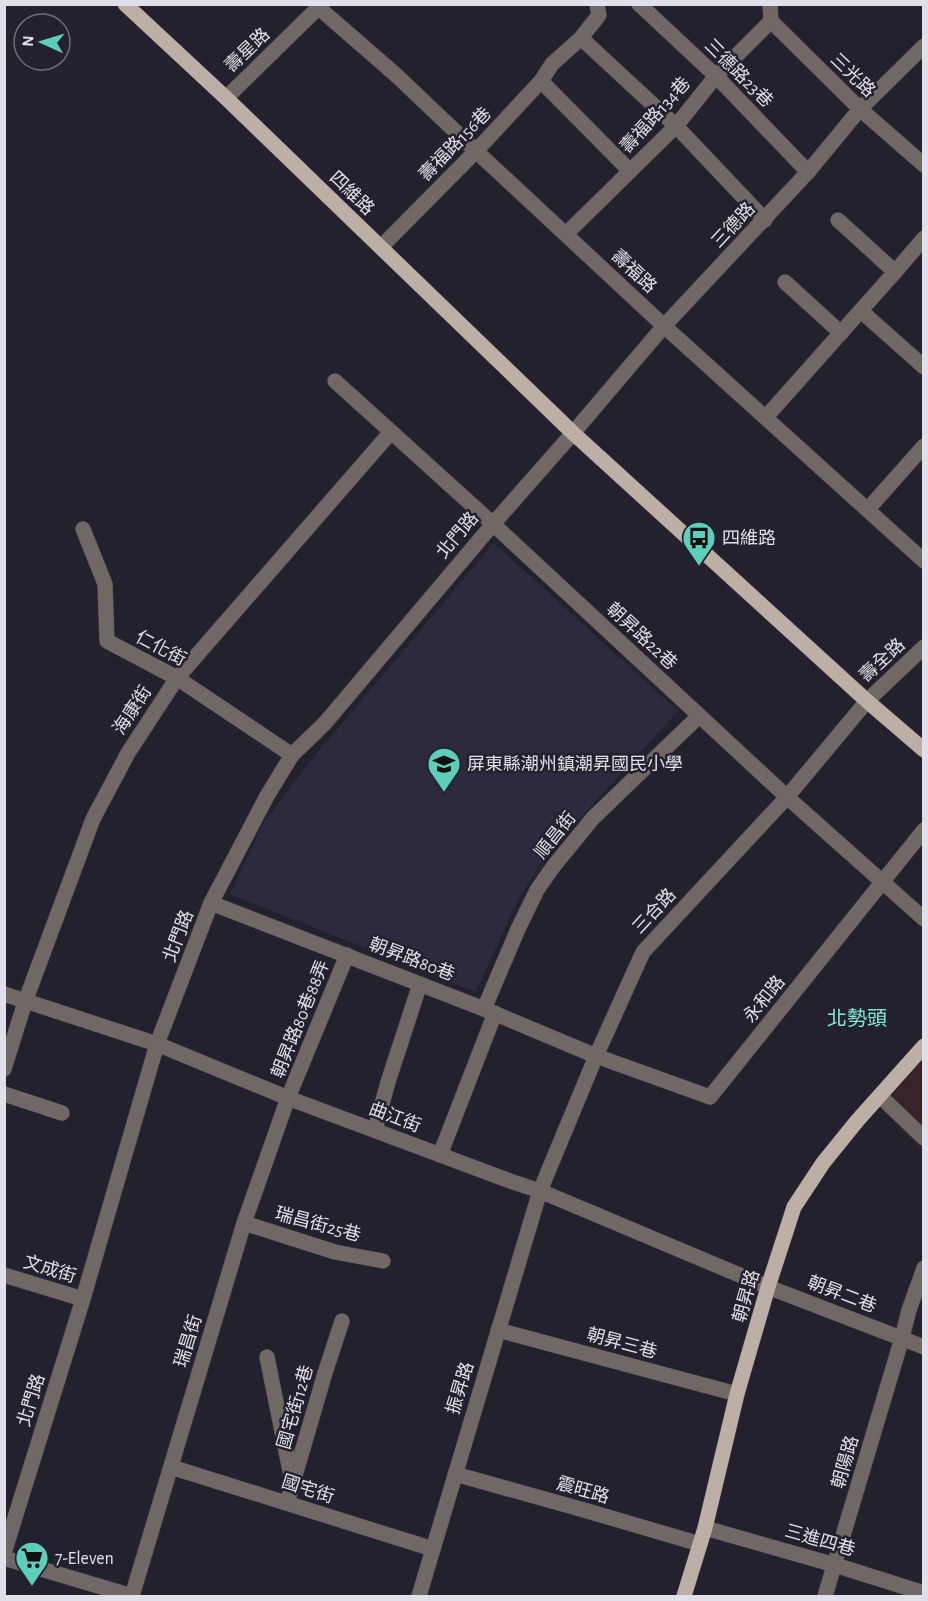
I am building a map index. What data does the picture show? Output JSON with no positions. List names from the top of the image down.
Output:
{
  "streets": {
    "main road": ["四維路", "朝昇路"],
    "street": [
      "壽星路",
      "三德路23巷",
      "三光路",
      "壽福路134巷",
      "壽福路156巷",
      "三德路",
      "壽福路",
      "北門路",
      "朝昇路22巷",
      "仁化街",
      "壽全路",
      "海康街",
      "順昌街",
      "三合路",
      "朝昇路80巷",
      "永和路",
      "朝昇路80巷88弄",
      "曲江街",
      "瑞昌街25巷",
      "文成街",
      "朝昇二巷",
      "瑞昌街",
      "朝昇三巷",
      "振昇路",
      "國宅街12巷",
      "朝陽路",
      "國宅街",
      "震旺路",
      "三進四巷"
    ]
  },
  "crossings": [
    ["壽星路", "四維路"],
    ["壽星路", "壽福路"],
    ["三德路23巷", "壽福路134巷"],
    ["三德路23巷", "三德路"],
    ["三光路", "壽福路134巷"],
    ["三光路", "三德路"],
    ["壽福路134巷", "壽福路"],
    ["壽福路156巷", "四維路"],
    ["壽福路156巷", "壽福路"],
    ["四維路", "三德路"],
    ["四維路", "北門路"],
    ["四維路", "壽全路"],
    ["四維路", "三合路"],
    ["三德路", "壽福路"],
    ["三德路", "北門路"],
    ["北門路", "朝昇路22巷"],
    ["北門路", "仁化街"],
    ["北門路", "朝昇路80巷"],
    ["北門路", "曲江街"],
    ["北門路", "文成街"],
    ["朝昇路22巷", "海康街"],
    ["朝昇路22巷", "順昌街"],
    ["朝昇路22巷", "三合路"],
    ["朝昇路22巷", "永和路"],
    ["仁化街", "海康街"],
    ["壽全路", "三合路"],
    ["海康街", "曲江街"],
    ["順昌街", "朝昇路80巷"],
    ["順昌街", "曲江街"],
    ["三合路", "朝昇路80巷"],
    ["三合路", "永和路"],
    ["三合路", "曲江街"],
    ["三合路", "振昇路"],
    ["朝昇路80巷", "永和路"],
    ["朝昇路80巷", "朝昇路80巷88弄"],
    ["朝昇路80巷88弄", "曲江街"],
    ["朝昇路80巷88弄", "瑞昌街"],
    ["曲江街", "朝昇二巷"],
    ["曲江街", "朝昇路"],
    ["曲江街", "瑞昌街"],
    ["曲江街", "振昇路"],
    ["瑞昌街25巷", "瑞昌街"],
    ["朝昇二巷", "朝昇路"],
    ["朝昇二巷", "朝陽路"],
    ["朝昇路", "朝昇三巷"],
    ["朝昇路", "震旺路"],
    ["朝昇路", "三進四巷"],
    ["瑞昌街", "國宅街"],
    ["朝昇三巷", "振昇路"],
    ["振昇路", "國宅街"],
    ["振昇路", "震旺路"],
    ["國宅街12巷", "國宅街"],
    ["朝陽路", "三進四巷"]
  ],
  "districts": ["北勢頭"],
  "places": {
    "bus stop": ["四維路"],
    "school or university": ["屏東縣潮州鎮潮昇國民小學"],
    "supermarket": ["7-Eleven"]
  },
  "north": "left"
}
